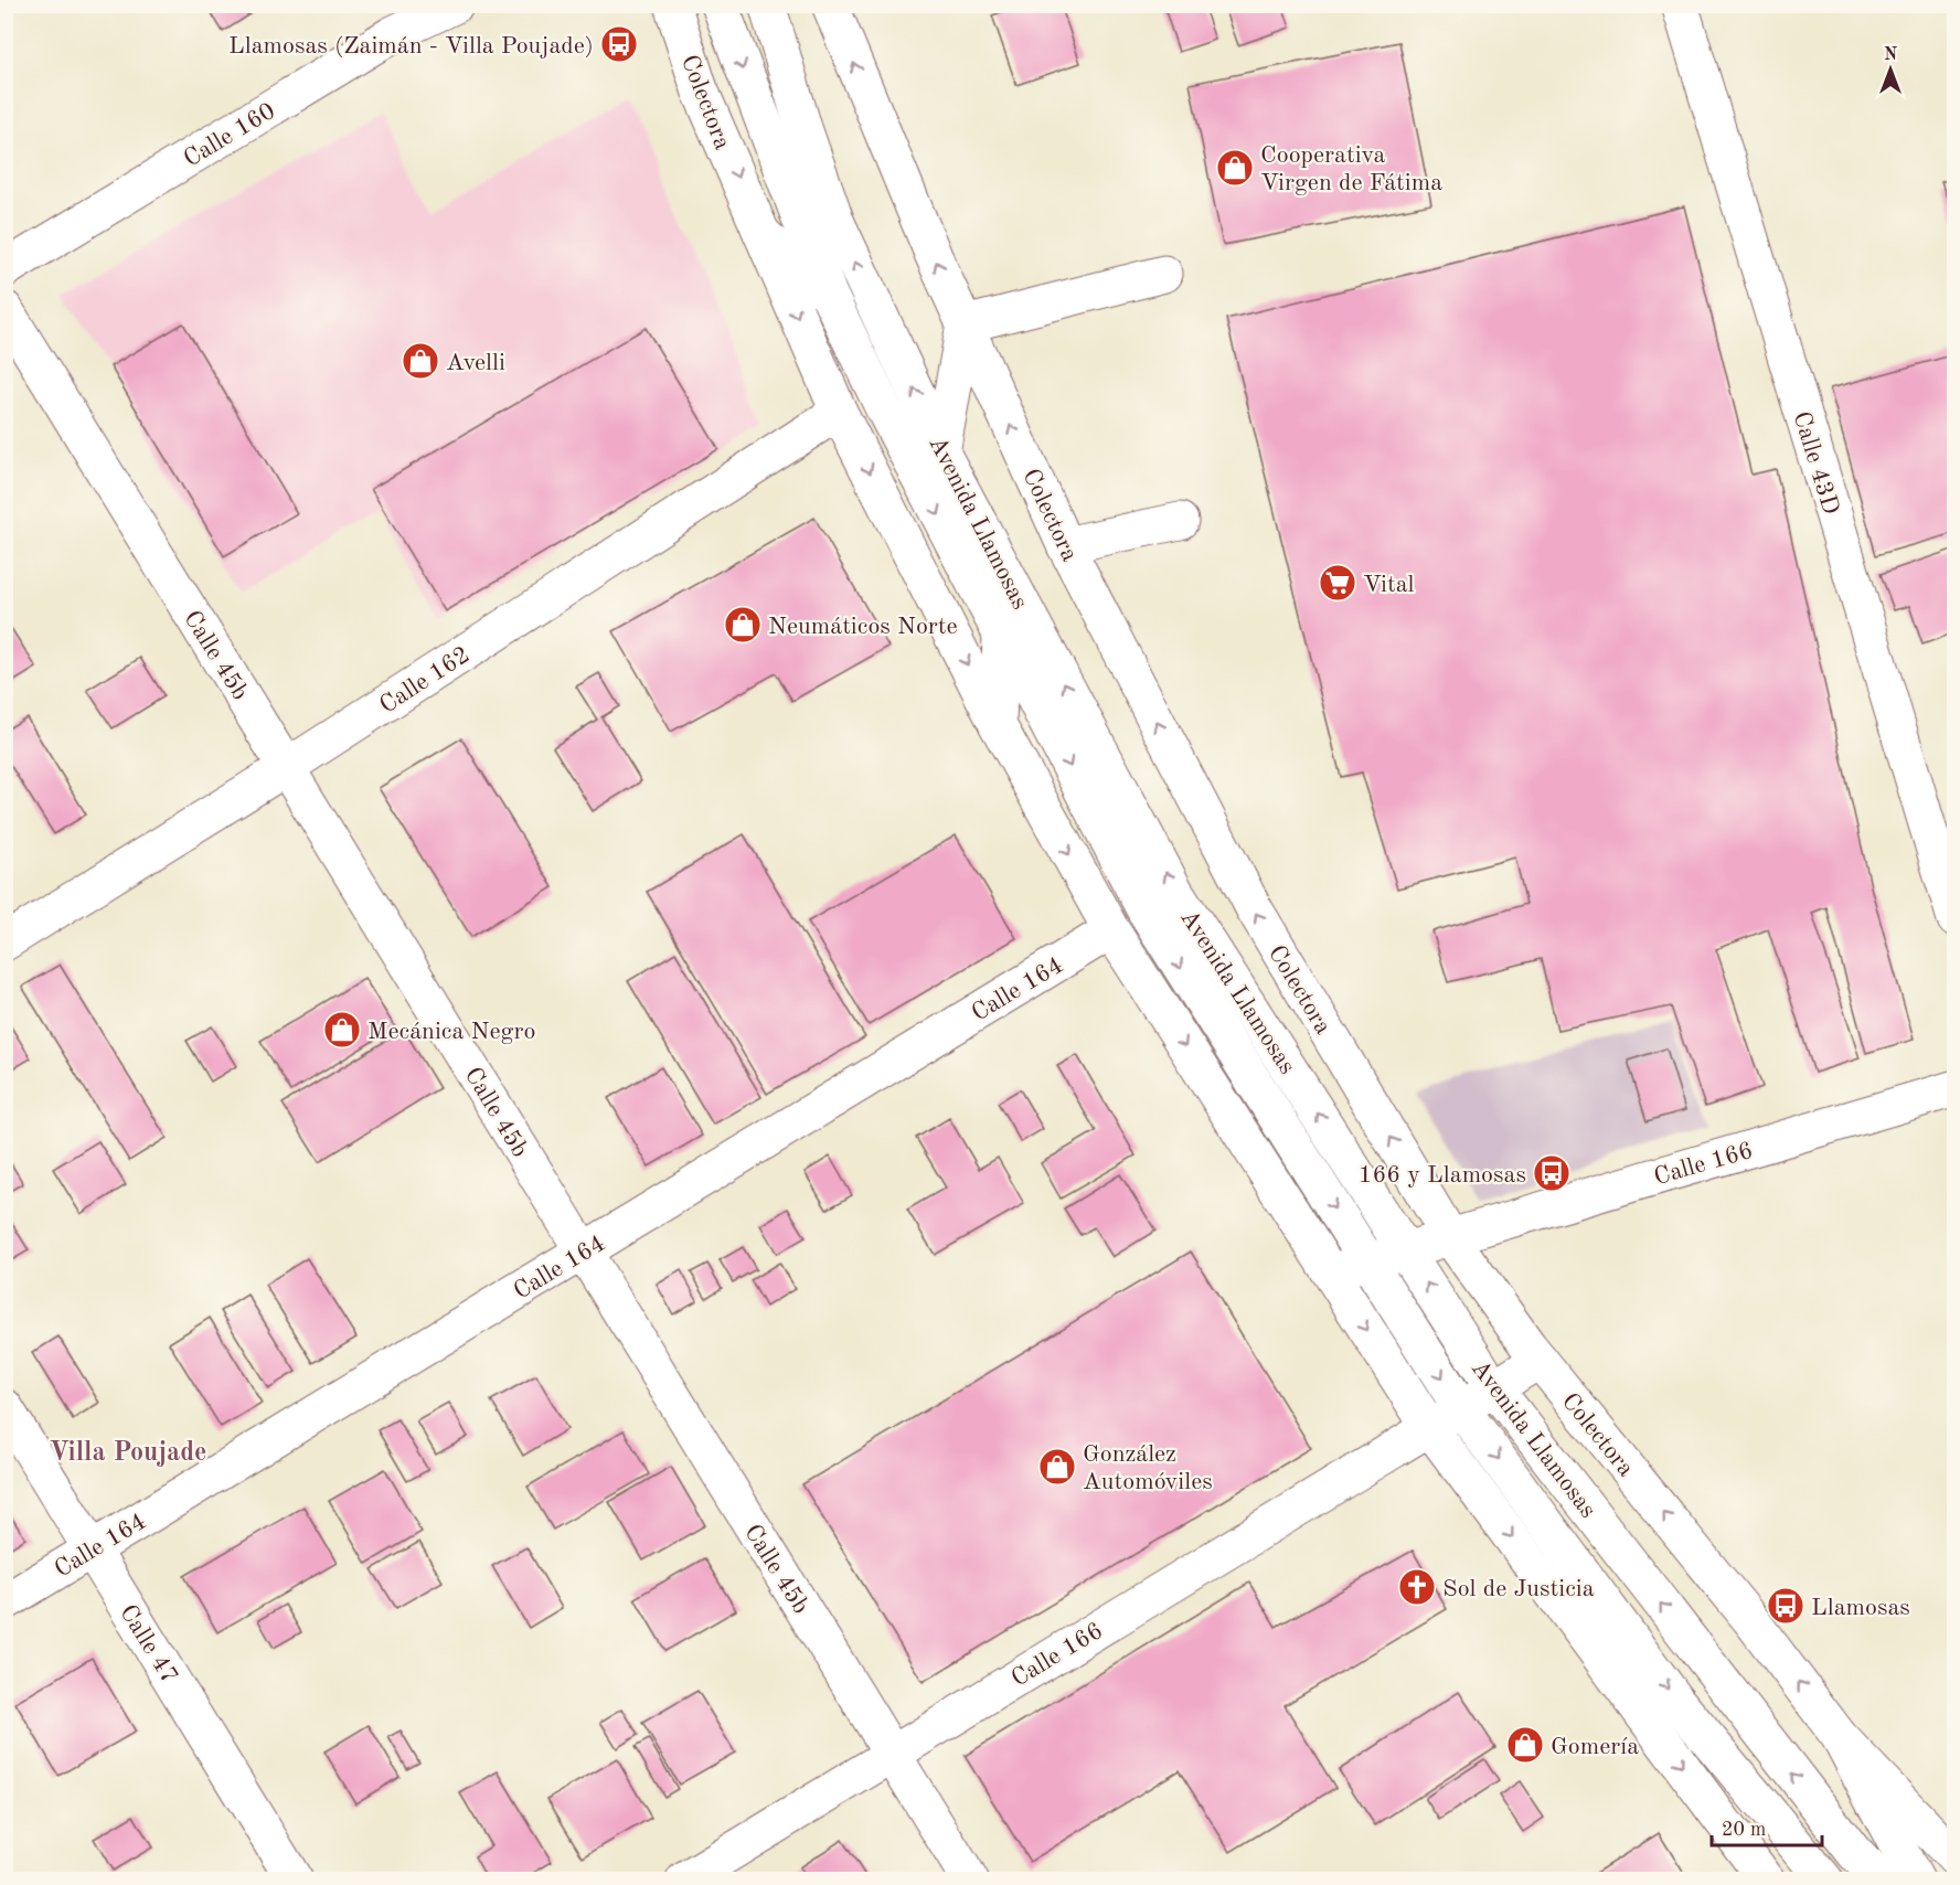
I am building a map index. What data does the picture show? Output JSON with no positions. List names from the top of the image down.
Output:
{
  "streets": {
    "main road": [
      "Colectora",
      "Calle 160",
      "Calle 43D",
      "Avenida Llamosas",
      "Calle 45b",
      "Calle 162",
      "Calle 164",
      "Calle 166",
      "Calle 47"
    ]
  },
  "crossings": [
    ["Colectora", "Calle 162"],
    ["Colectora", "Calle 166"],
    ["Avenida Llamosas", "Calle 166"],
    ["Calle 45b", "Calle 162"],
    ["Calle 45b", "Calle 164"],
    ["Calle 45b", "Calle 166"],
    ["Calle 164", "Calle 47"]
  ],
  "districts": ["Villa Poujade"],
  "places": {
    "bus stop": ["Llamosas (Zaimán - Villa Poujade)", "166 y Llamosas", "Llamosas"],
    "shop": [
      "Cooperativa Virgen de Fátima",
      "Avelli",
      "Neumáticos Norte",
      "Mecánica Negro",
      "González Automóviles",
      "Gomería"
    ],
    "supermarket": ["Vital"],
    "church": ["Sol de Justicia"]
  },
  "scale_bar": "20 m",
  "north": "top"
}
